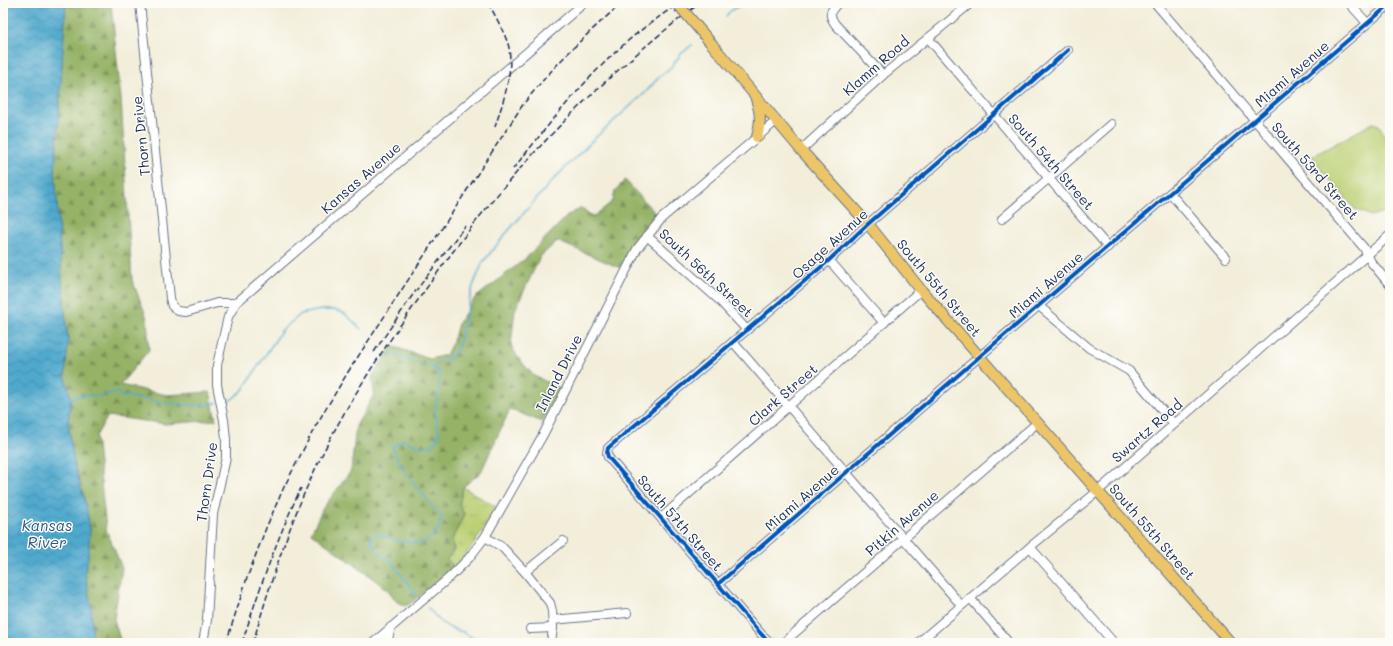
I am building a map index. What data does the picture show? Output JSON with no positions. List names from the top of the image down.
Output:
{
  "streets": {
    "main road": ["South 55th Street"],
    "street": [
      "Klamm Road",
      "Miami Avenue",
      "Thorn Drive",
      "South 54th Street",
      "South 53rd Street",
      "Kansas Avenue",
      "Osage Avenue",
      "South 56th Street",
      "Inland Drive",
      "Clark Street",
      "Swartz Road",
      "South 57th Street",
      "Pitkin Avenue"
    ]
  },
  "crossings": [
    ["Klamm Road", "South 54th Street"],
    ["Klamm Road", "South 55th Street"],
    ["Miami Avenue", "South 54th Street"],
    ["Miami Avenue", "South 53rd Street"],
    ["Miami Avenue", "South 55th Street"],
    ["Miami Avenue", "South 57th Street"],
    ["Thorn Drive", "Kansas Avenue"],
    ["South 54th Street", "Osage Avenue"],
    ["South 53rd Street", "Swartz Road"],
    ["Osage Avenue", "South 56th Street"],
    ["Osage Avenue", "South 55th Street"],
    ["Osage Avenue", "South 57th Street"],
    ["South 56th Street", "Inland Drive"],
    ["South 55th Street", "Inland Drive"],
    ["South 55th Street", "Clark Street"],
    ["South 55th Street", "Swartz Road"],
    ["South 55th Street", "Pitkin Avenue"],
    ["Clark Street", "South 57th Street"]
  ],
  "water": ["Kansas River"]
}
